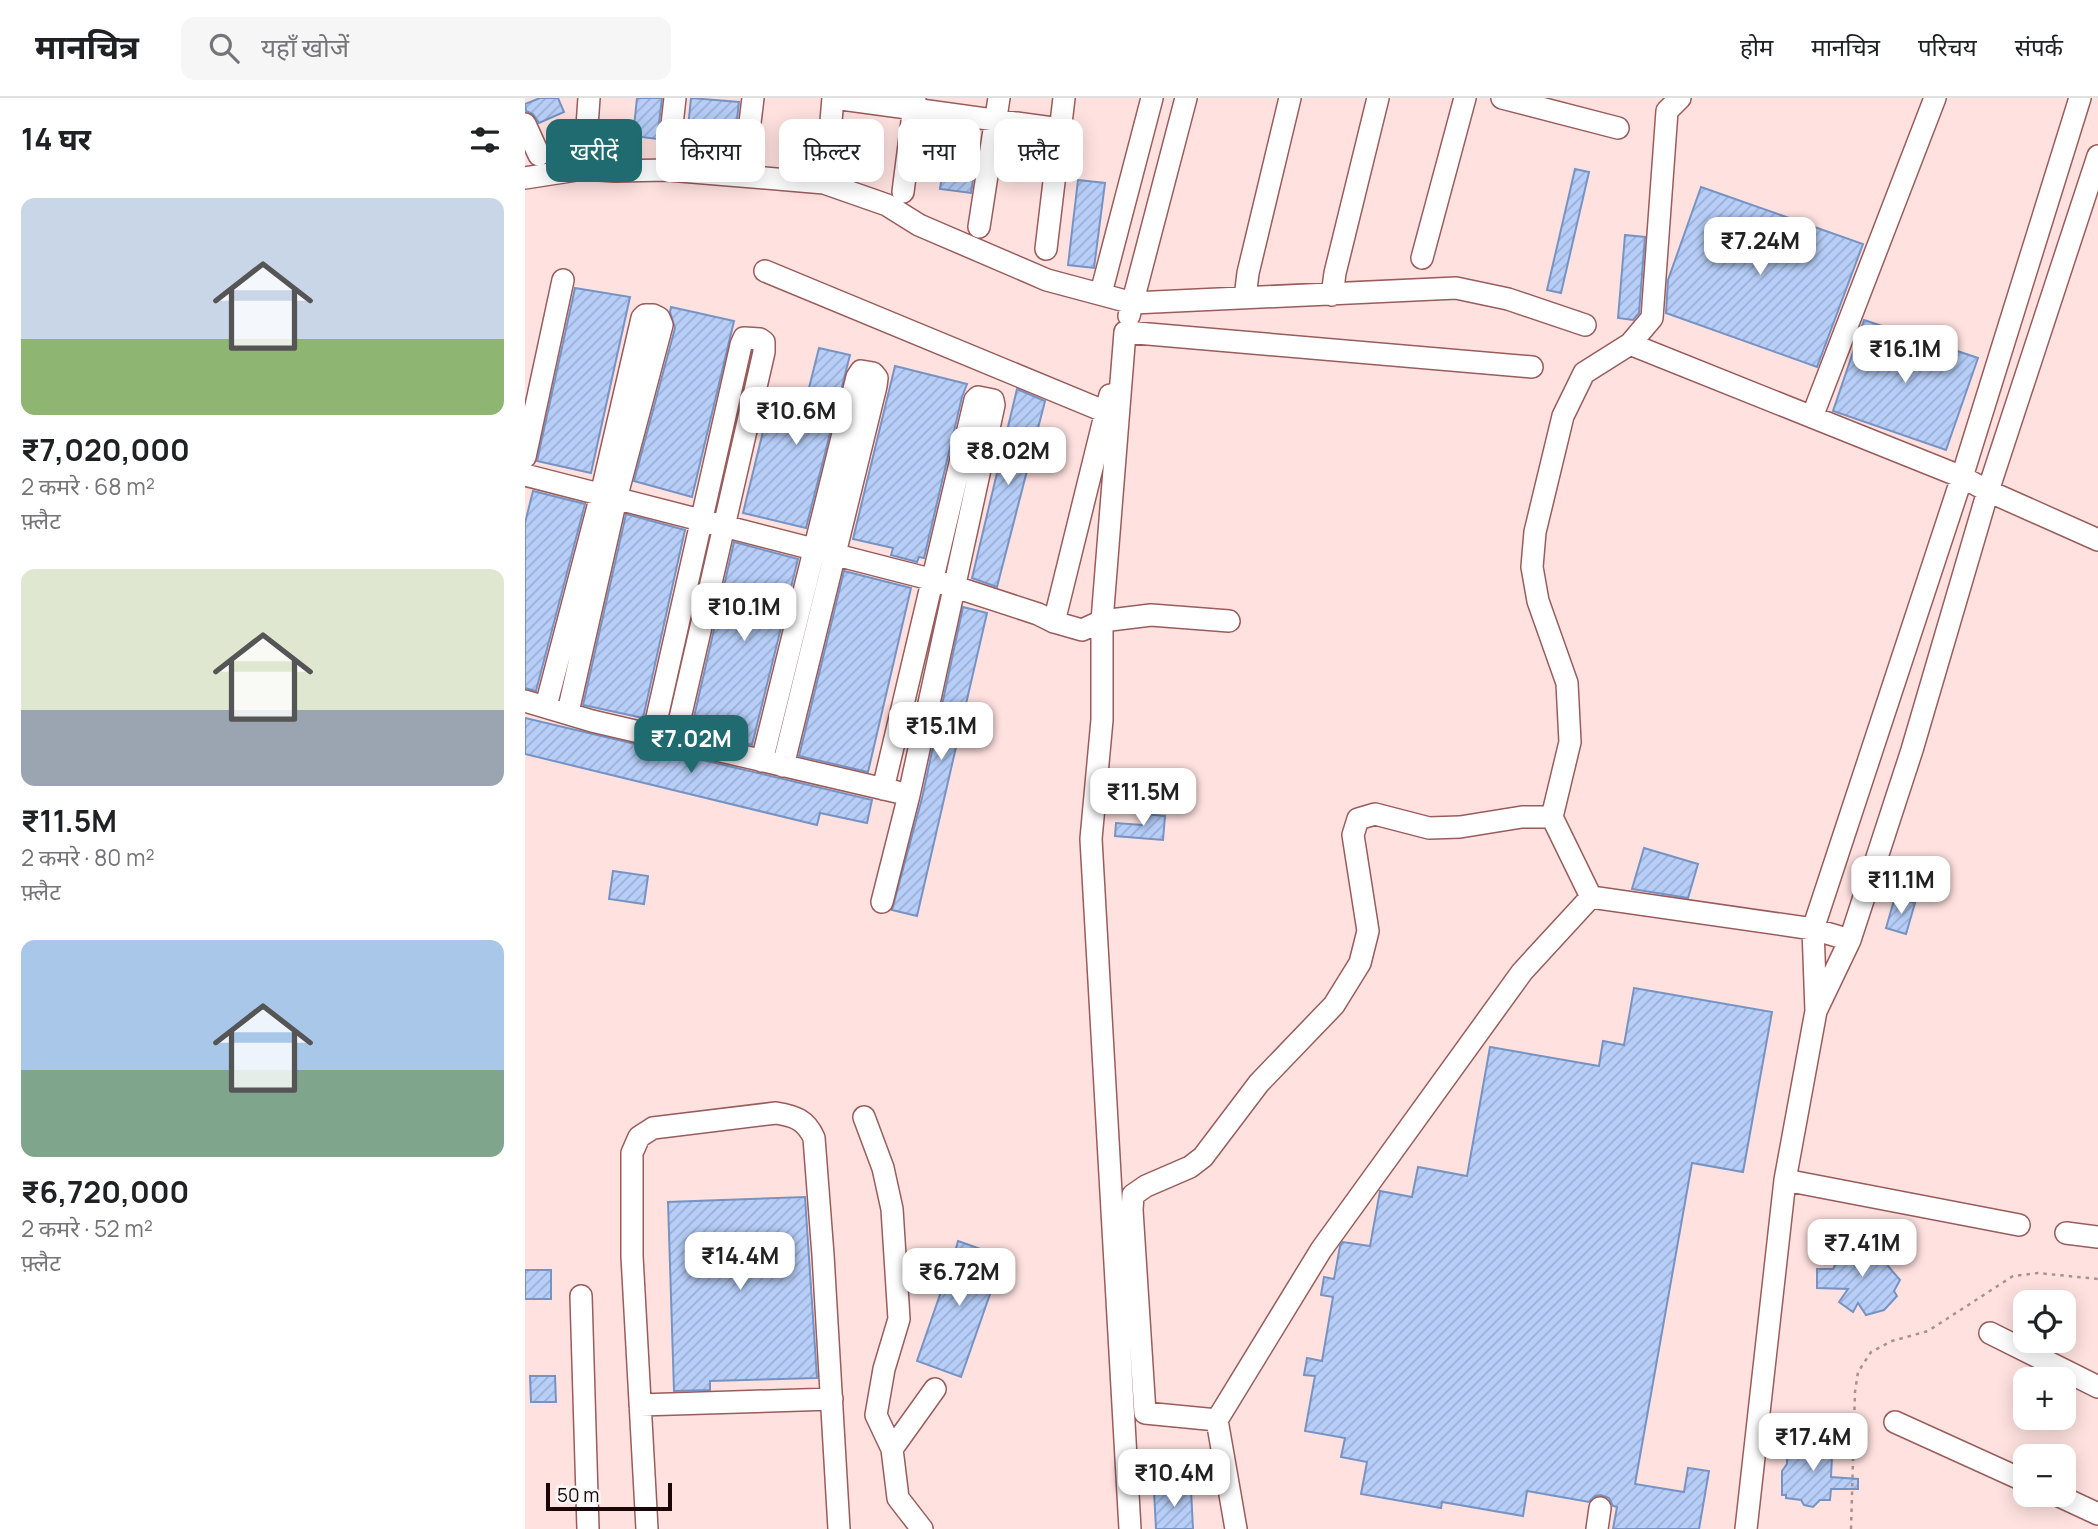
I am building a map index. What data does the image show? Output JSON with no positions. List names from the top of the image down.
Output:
{
  "scale_bar": "50 m",
  "page": {
    "header": "मानचित्र",
    "search": "यहाँ खोजें",
    "nav": [
      "होम",
      "मानचित्र",
      "परिचय",
      "संपर्क"
    ],
    "heading": "14 घर",
    "chip": [
      "खरीदें",
      "किराया",
      "फ़िल्टर",
      "नया",
      "फ़्लैट"
    ],
    "list": [
      {
        "name": "₹7,020,000",
        "note": "2 कमरे · 68 m² · फ़्लैट"
      },
      {
        "name": "₹11.5M",
        "note": "2 कमरे · 80 m² · फ़्लैट"
      },
      {
        "name": "₹6,720,000",
        "note": "2 कमरे · 52 m² · फ़्लैट"
      }
    ],
    "price": [
      "₹7.24M",
      "₹16.1M",
      "₹10.6M",
      "₹8.02M",
      "₹10.1M",
      "₹15.1M",
      "₹7.02M",
      "₹11.5M",
      "₹11.1M",
      "₹7.41M",
      "₹14.4M",
      "₹6.72M",
      "₹17.4M",
      "₹10.4M"
    ],
    "map_buttons": ["+", "−"],
    "scale": "50 m"
  }
}
